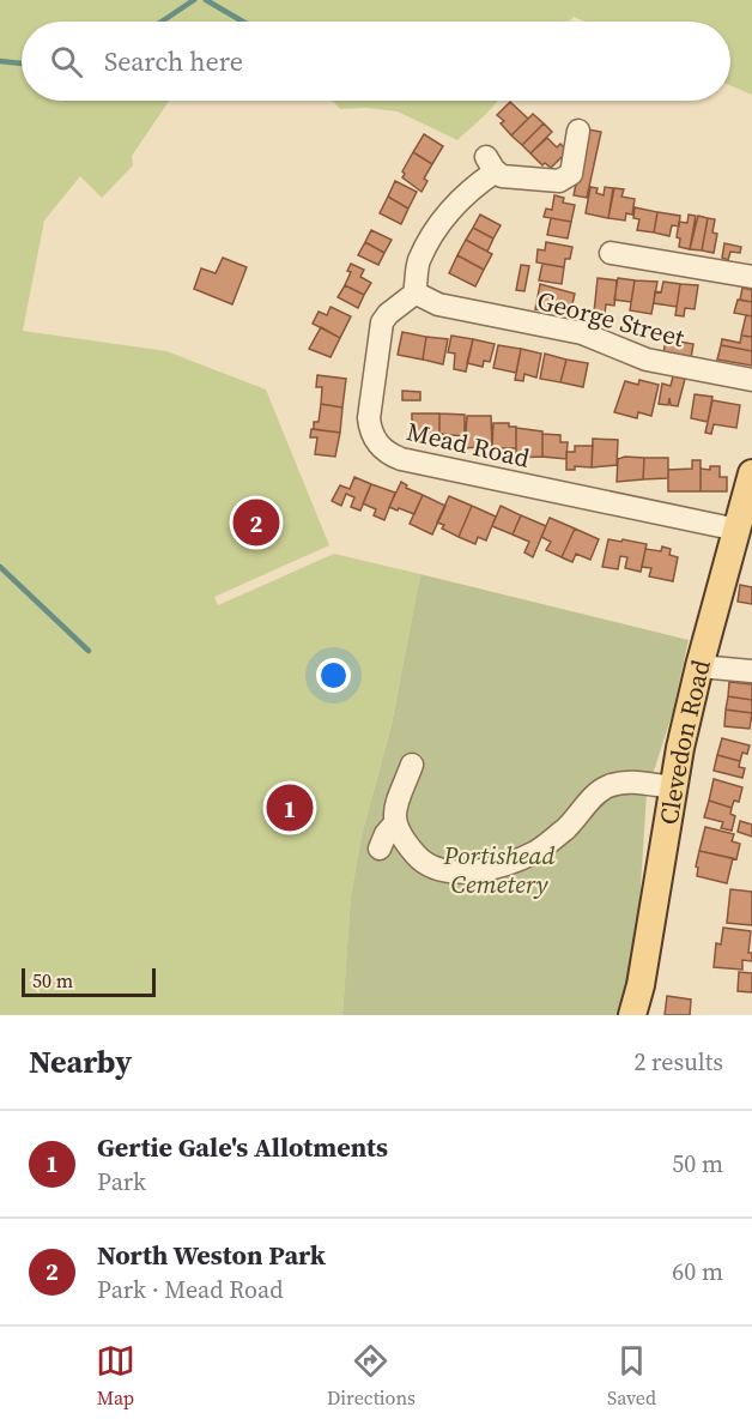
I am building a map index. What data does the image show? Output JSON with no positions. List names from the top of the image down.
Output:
{
  "streets": {
    "main road": ["Clevedon Road"],
    "street": ["George Street", "Mead Road"]
  },
  "crossings": [
    ["George Street", "Mead Road"],
    ["Mead Road", "Clevedon Road"]
  ],
  "parks": ["Portishead Cemetery"],
  "scale_bar": "50 m",
  "page": {
    "search": "Search here",
    "pins": ["2", "1"],
    "scale": "50 m",
    "heading": ["Nearby", "2 results"],
    "list": [
      {
        "mark": "1",
        "name": "Gertie Gale's Allotments",
        "note": "Park",
        "value": "50 m"
      },
      {
        "mark": "2",
        "name": "North Weston Park",
        "note": "Park · Mead Road",
        "value": "60 m"
      }
    ],
    "nav": ["Map", "Directions", "Saved"]
  }
}
